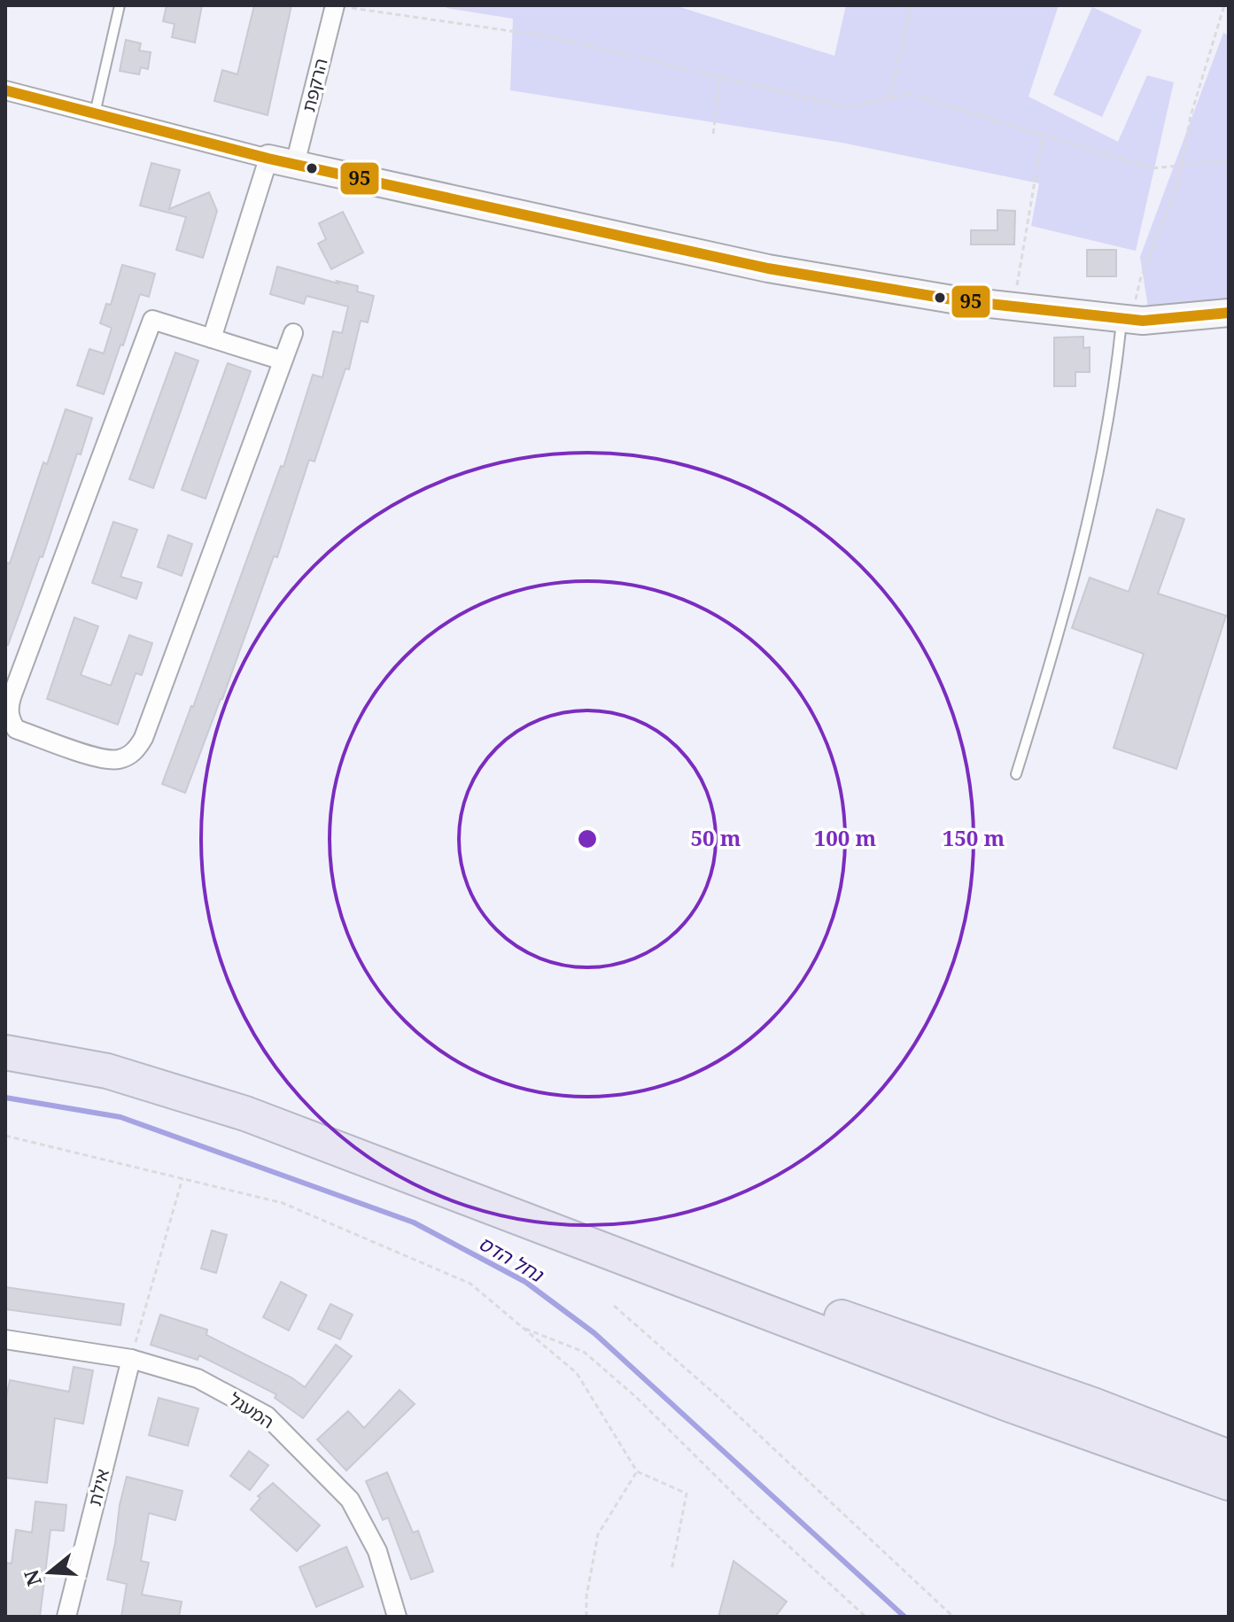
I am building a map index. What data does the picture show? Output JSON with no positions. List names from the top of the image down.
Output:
{
  "streets": {
    "street": ["הרקפת", "המעגל", "אילת"]
  },
  "crossings": [
    ["המעגל", "אילת"]
  ],
  "water": ["נחל הדס"],
  "lines": ["transit line 95"],
  "north": "left",
  "rings": ["50 m", "100 m", "150 m"]
}
